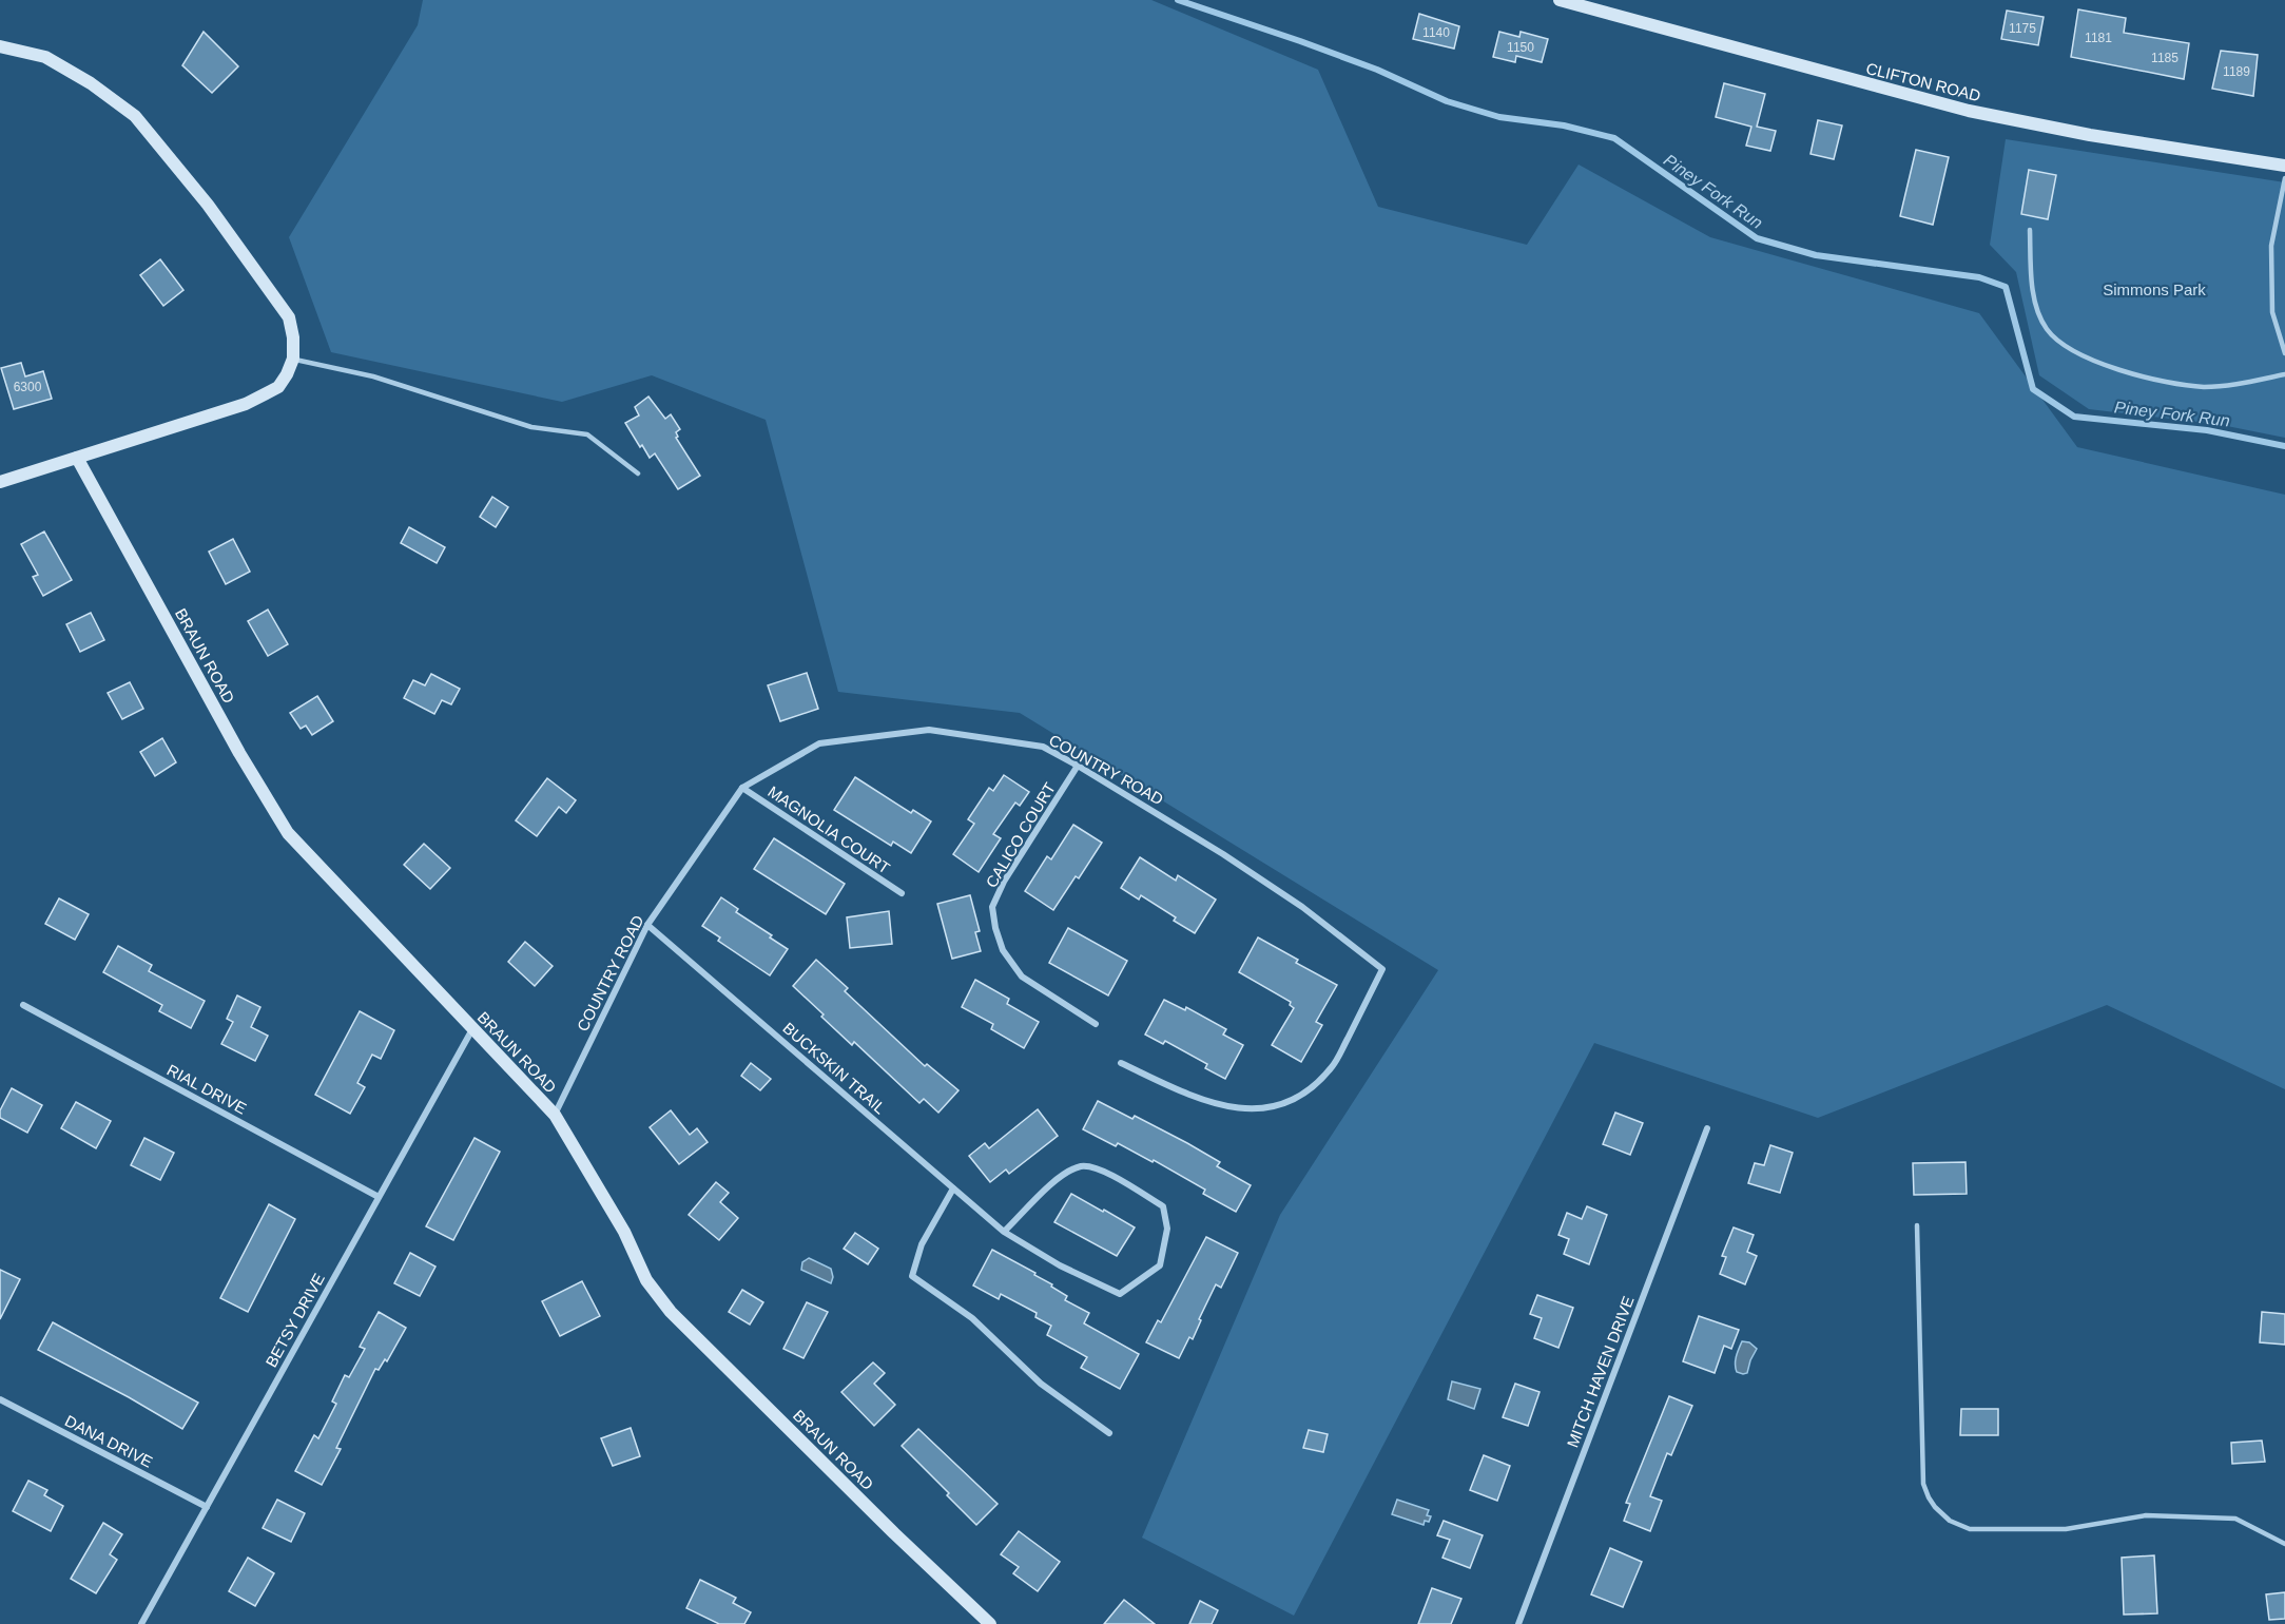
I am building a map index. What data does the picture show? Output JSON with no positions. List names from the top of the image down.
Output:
{
  "streets": {
    "street": [
      "CLIFTON ROAD",
      "BRAUN ROAD",
      "COUNTRY ROAD",
      "MAGNOLIA COURT",
      "CALICO COURT",
      "BUCKSKIN TRAIL",
      "RIAL DRIVE",
      "BETSY DRIVE",
      "MITCH HAVEN DRIVE",
      "DANA DRIVE"
    ]
  },
  "crossings": [
    ["BRAUN ROAD", "COUNTRY ROAD"],
    ["BRAUN ROAD", "BETSY DRIVE"],
    ["COUNTRY ROAD", "MAGNOLIA COURT"],
    ["COUNTRY ROAD", "CALICO COURT"],
    ["COUNTRY ROAD", "BUCKSKIN TRAIL"],
    ["RIAL DRIVE", "BETSY DRIVE"],
    ["BETSY DRIVE", "DANA DRIVE"]
  ],
  "water": ["Piney Fork Run"],
  "parks": ["Simmons Park"],
  "house_numbers": [
    "1175",
    "1140",
    "1181",
    "1150",
    "1185",
    "1189",
    "6300"
  ]
}
